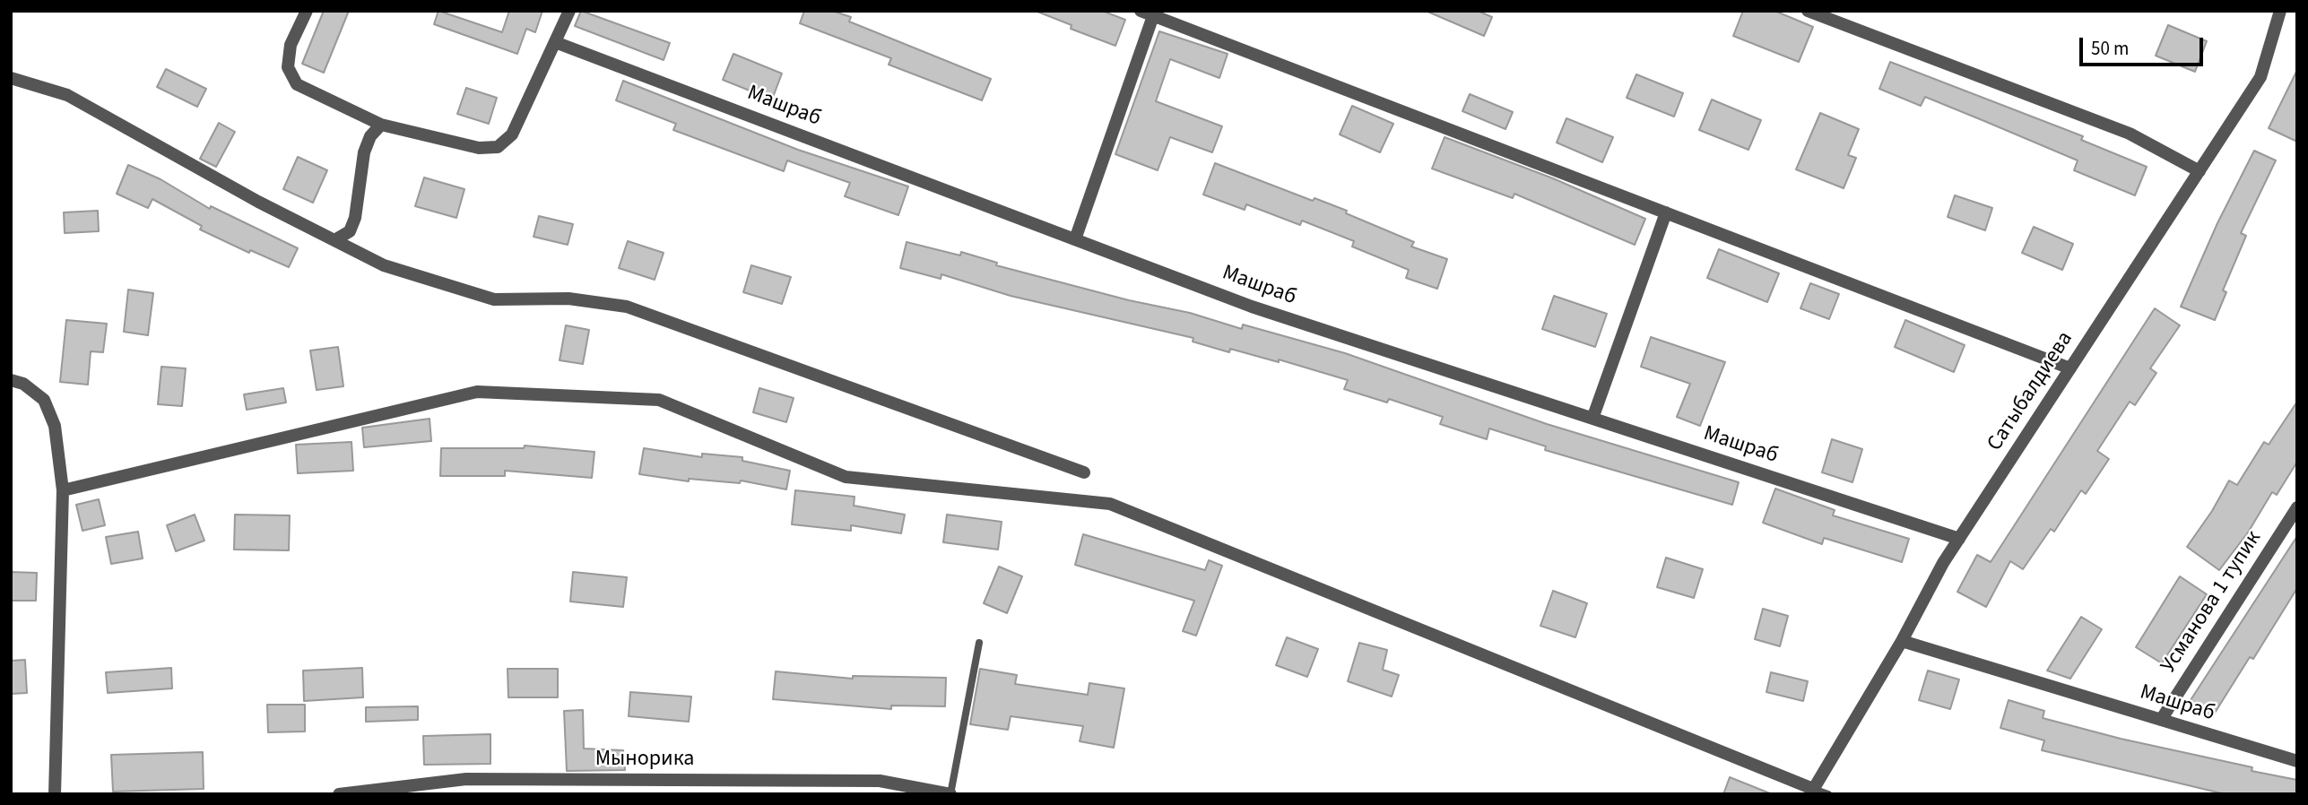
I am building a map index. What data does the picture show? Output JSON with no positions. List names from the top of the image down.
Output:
{
  "streets": {
    "street": [
      "Машраб",
      "Сатыбалдиева",
      "Усманова 1 тупик",
      "Мынорика"
    ]
  },
  "crossings": [
    ["Машраб", "Сатыбалдиева"],
    ["Машраб", "Усманова 1 тупик"]
  ],
  "scale_bar": "50 m"
}
